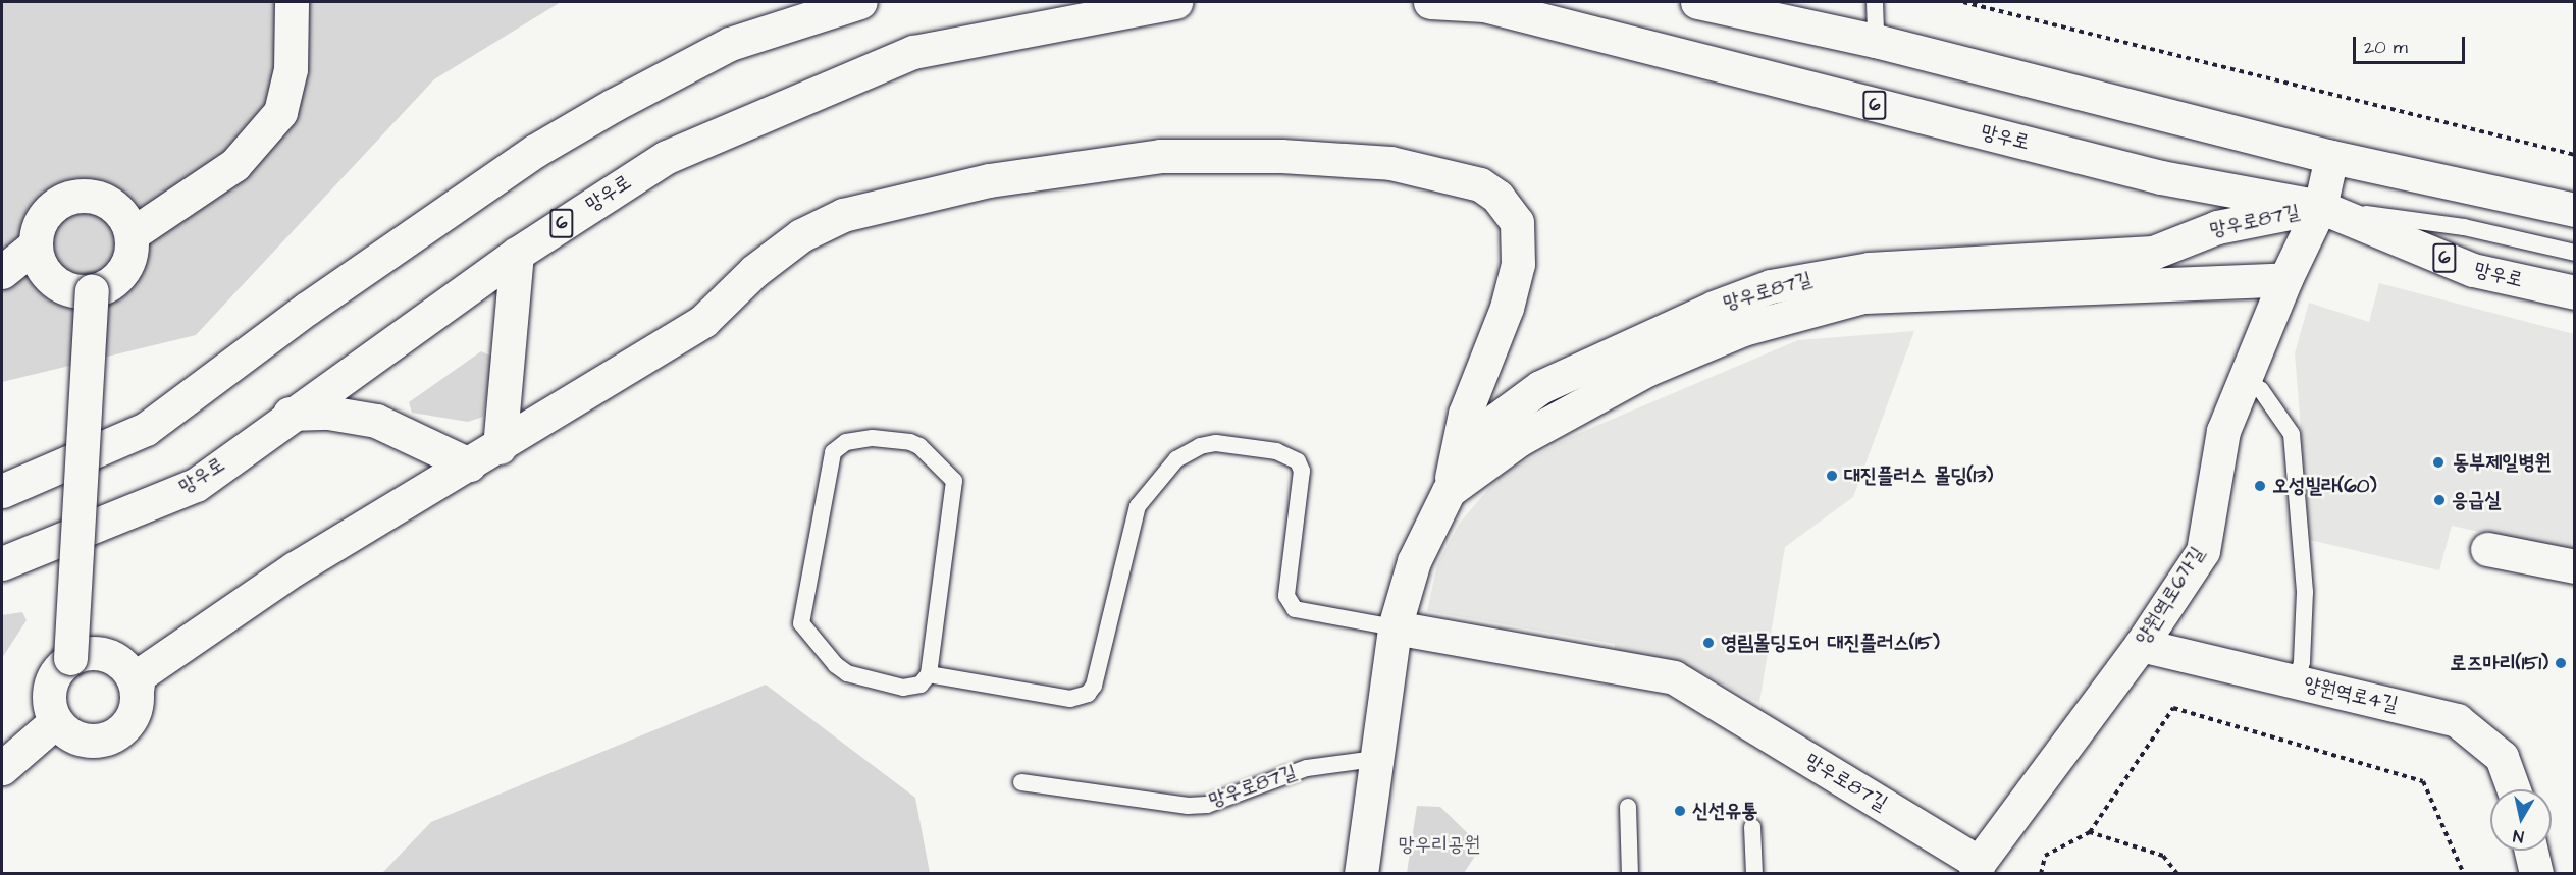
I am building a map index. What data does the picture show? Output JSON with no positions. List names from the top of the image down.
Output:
{
  "streets": {
    "street": [
      "6",
      "망우로",
      "망우로87길",
      "양원역로6가길",
      "양원역로4길"
    ]
  },
  "crossings": [
    ["망우로", "망우로87길"],
    ["망우로87길", "양원역로6가길"],
    ["양원역로6가길", "양원역로4길"]
  ],
  "parks": ["망우리공원"],
  "places": [
    "동부제일병원",
    "대진플러스 몰딩(13)",
    "오성빌라(60)",
    "응급실",
    "영림몰딩도어 대진플러스(15)",
    "로즈마리(151)",
    "신선유통"
  ],
  "scale_bar": "20 m",
  "north": "bottom"
}
